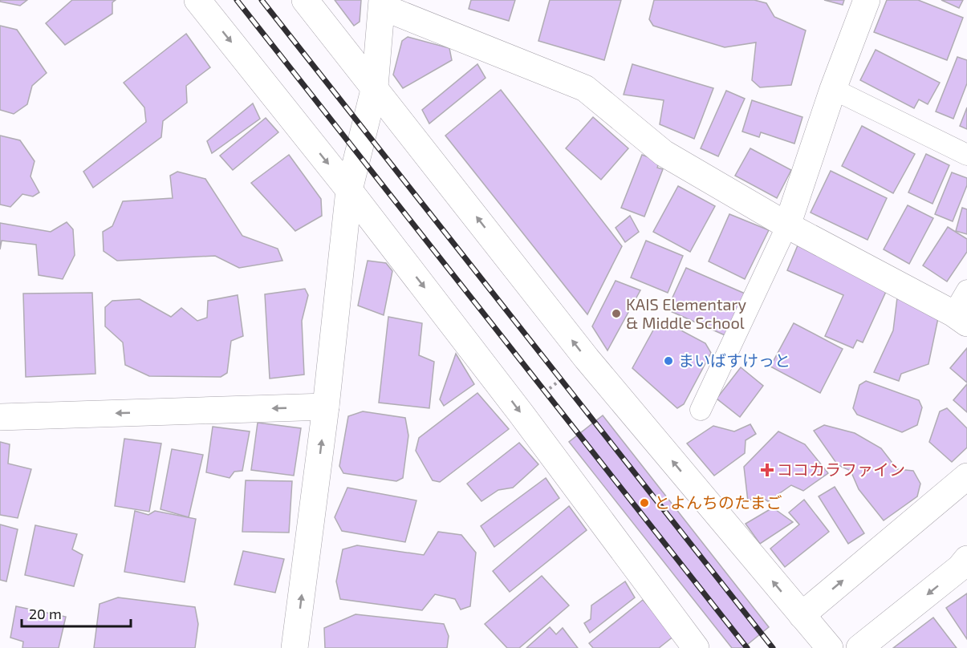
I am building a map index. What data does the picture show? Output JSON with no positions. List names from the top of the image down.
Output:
{
  "places": {
    "other": ["KAIS Elementary & Middle School", "まいばすけっと", "とよんちのたまご"],
    "health": ["ココカラファイン"]
  },
  "scale_bar": "20 m"
}
